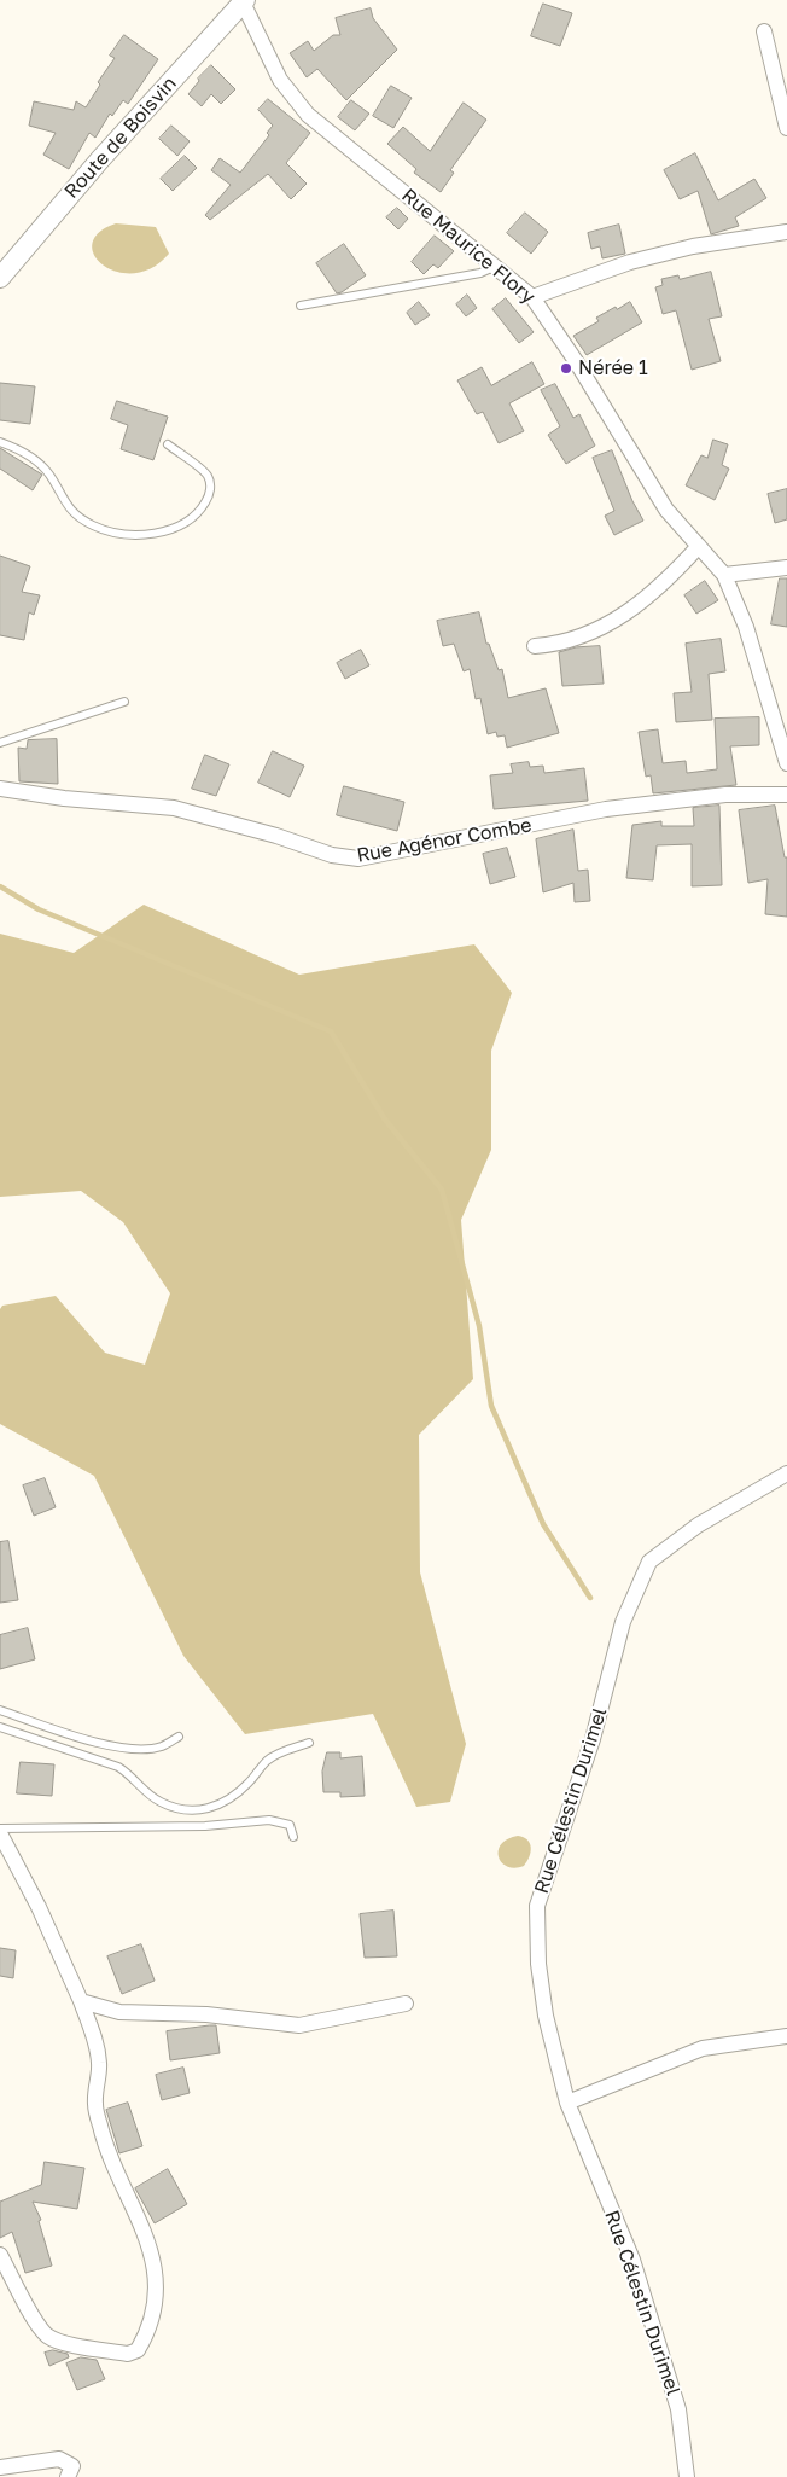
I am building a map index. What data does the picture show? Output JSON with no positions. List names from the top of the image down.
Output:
{
  "streets": {
    "main road": ["Route de Boisvin"],
    "street": ["Rue Maurice Flory", "Rue Agénor Combe", "Rue Célestin Durimel"]
  },
  "crossings": [
    ["Route de Boisvin", "Rue Maurice Flory"]
  ],
  "places": ["Nérée 1"]
}
